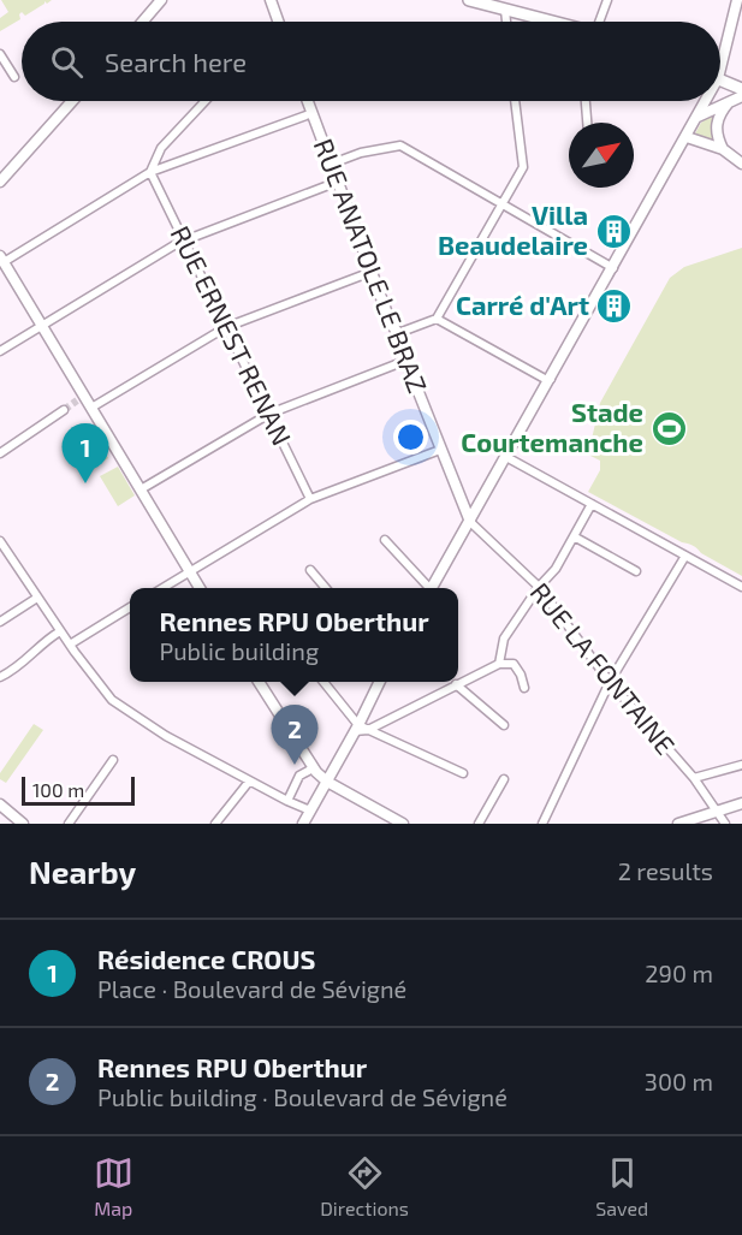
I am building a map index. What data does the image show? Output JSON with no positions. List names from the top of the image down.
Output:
{
  "streets": {
    "street": ["RUE ANATOLE LE BRAZ", "RUE ERNEST RENAN", "RUE LA FONTAINE"]
  },
  "crossings": [
    ["RUE ANATOLE LE BRAZ", "RUE LA FONTAINE"]
  ],
  "places": {
    "building": ["Villa Beaudelaire", "Carré d'Art"],
    "sports": ["Stade Courtemanche"]
  },
  "scale_bar": "100 m",
  "north": "top right",
  "page": {
    "search": "Search here",
    "pins": ["1", "2"],
    "popup": ["Rennes RPU Oberthur", "Public building"],
    "scale": "100 m",
    "heading": ["Nearby", "2 results"],
    "list": [
      {
        "mark": "1",
        "name": "Résidence CROUS",
        "note": "Place · Boulevard de Sévigné",
        "value": "290 m"
      },
      {
        "mark": "2",
        "name": "Rennes RPU Oberthur",
        "note": "Public building · Boulevard de Sévigné",
        "value": "300 m"
      }
    ],
    "nav": ["Map", "Directions", "Saved"]
  }
}
